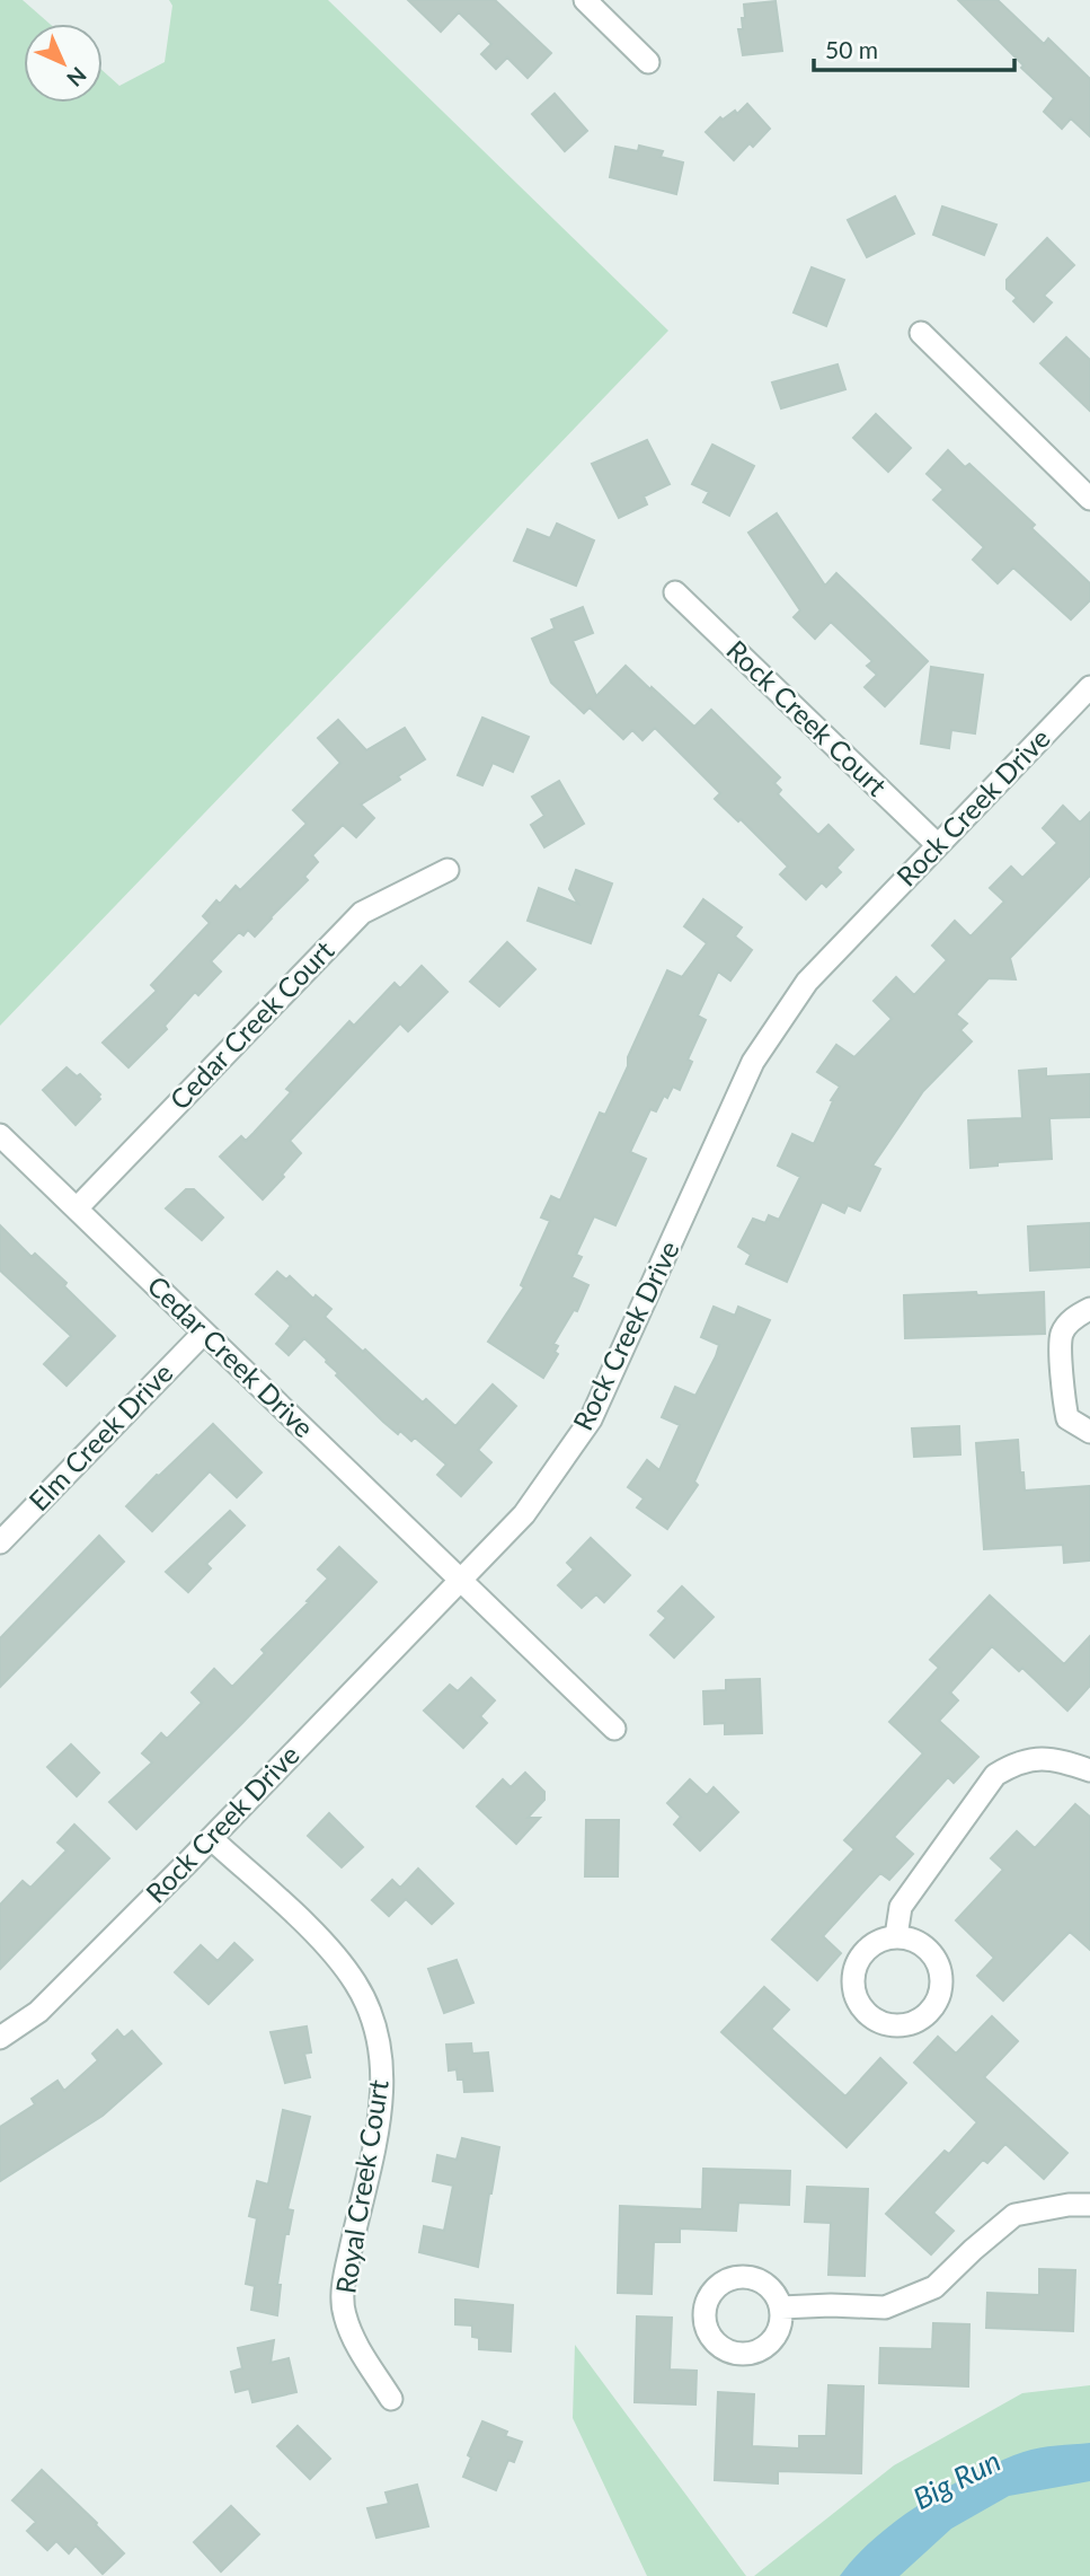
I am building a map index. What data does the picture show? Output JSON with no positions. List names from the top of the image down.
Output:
{
  "streets": {
    "street": [
      "Rock Creek Court",
      "Rock Creek Drive",
      "Cedar Creek Court",
      "Cedar Creek Drive",
      "Elm Creek Drive",
      "Royal Creek Court"
    ]
  },
  "crossings": [
    ["Rock Creek Court", "Rock Creek Drive"],
    ["Rock Creek Drive", "Cedar Creek Drive"],
    ["Rock Creek Drive", "Royal Creek Court"],
    ["Cedar Creek Court", "Cedar Creek Drive"],
    ["Cedar Creek Drive", "Elm Creek Drive"]
  ],
  "water": ["Big Run"],
  "scale_bar": "50 m",
  "north": "bottom right"
}
